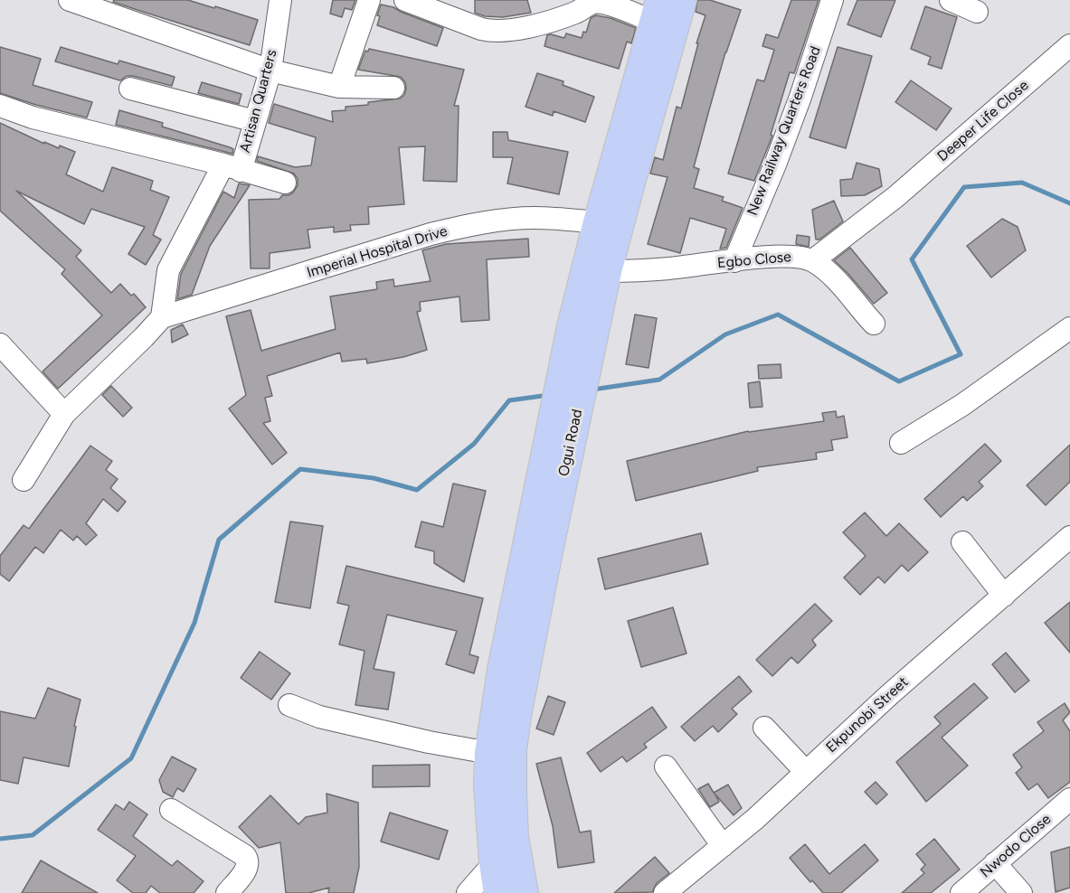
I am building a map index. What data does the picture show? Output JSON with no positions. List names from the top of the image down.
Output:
{
  "streets": {
    "main road": ["Ogui Road"],
    "street": [
      "Artisan Quarters",
      "Deeper Life Close",
      "New Railway Quarters Road",
      "Imperial Hospital Drive",
      "Egbo Close",
      "Ekpunobi Street",
      "Nwodo Close"
    ]
  },
  "crossings": [
    ["Artisan Quarters", "Imperial Hospital Drive"],
    ["Deeper Life Close", "Egbo Close"],
    ["New Railway Quarters Road", "Egbo Close"],
    ["Imperial Hospital Drive", "Ogui Road"],
    ["Egbo Close", "Ogui Road"]
  ]
}
